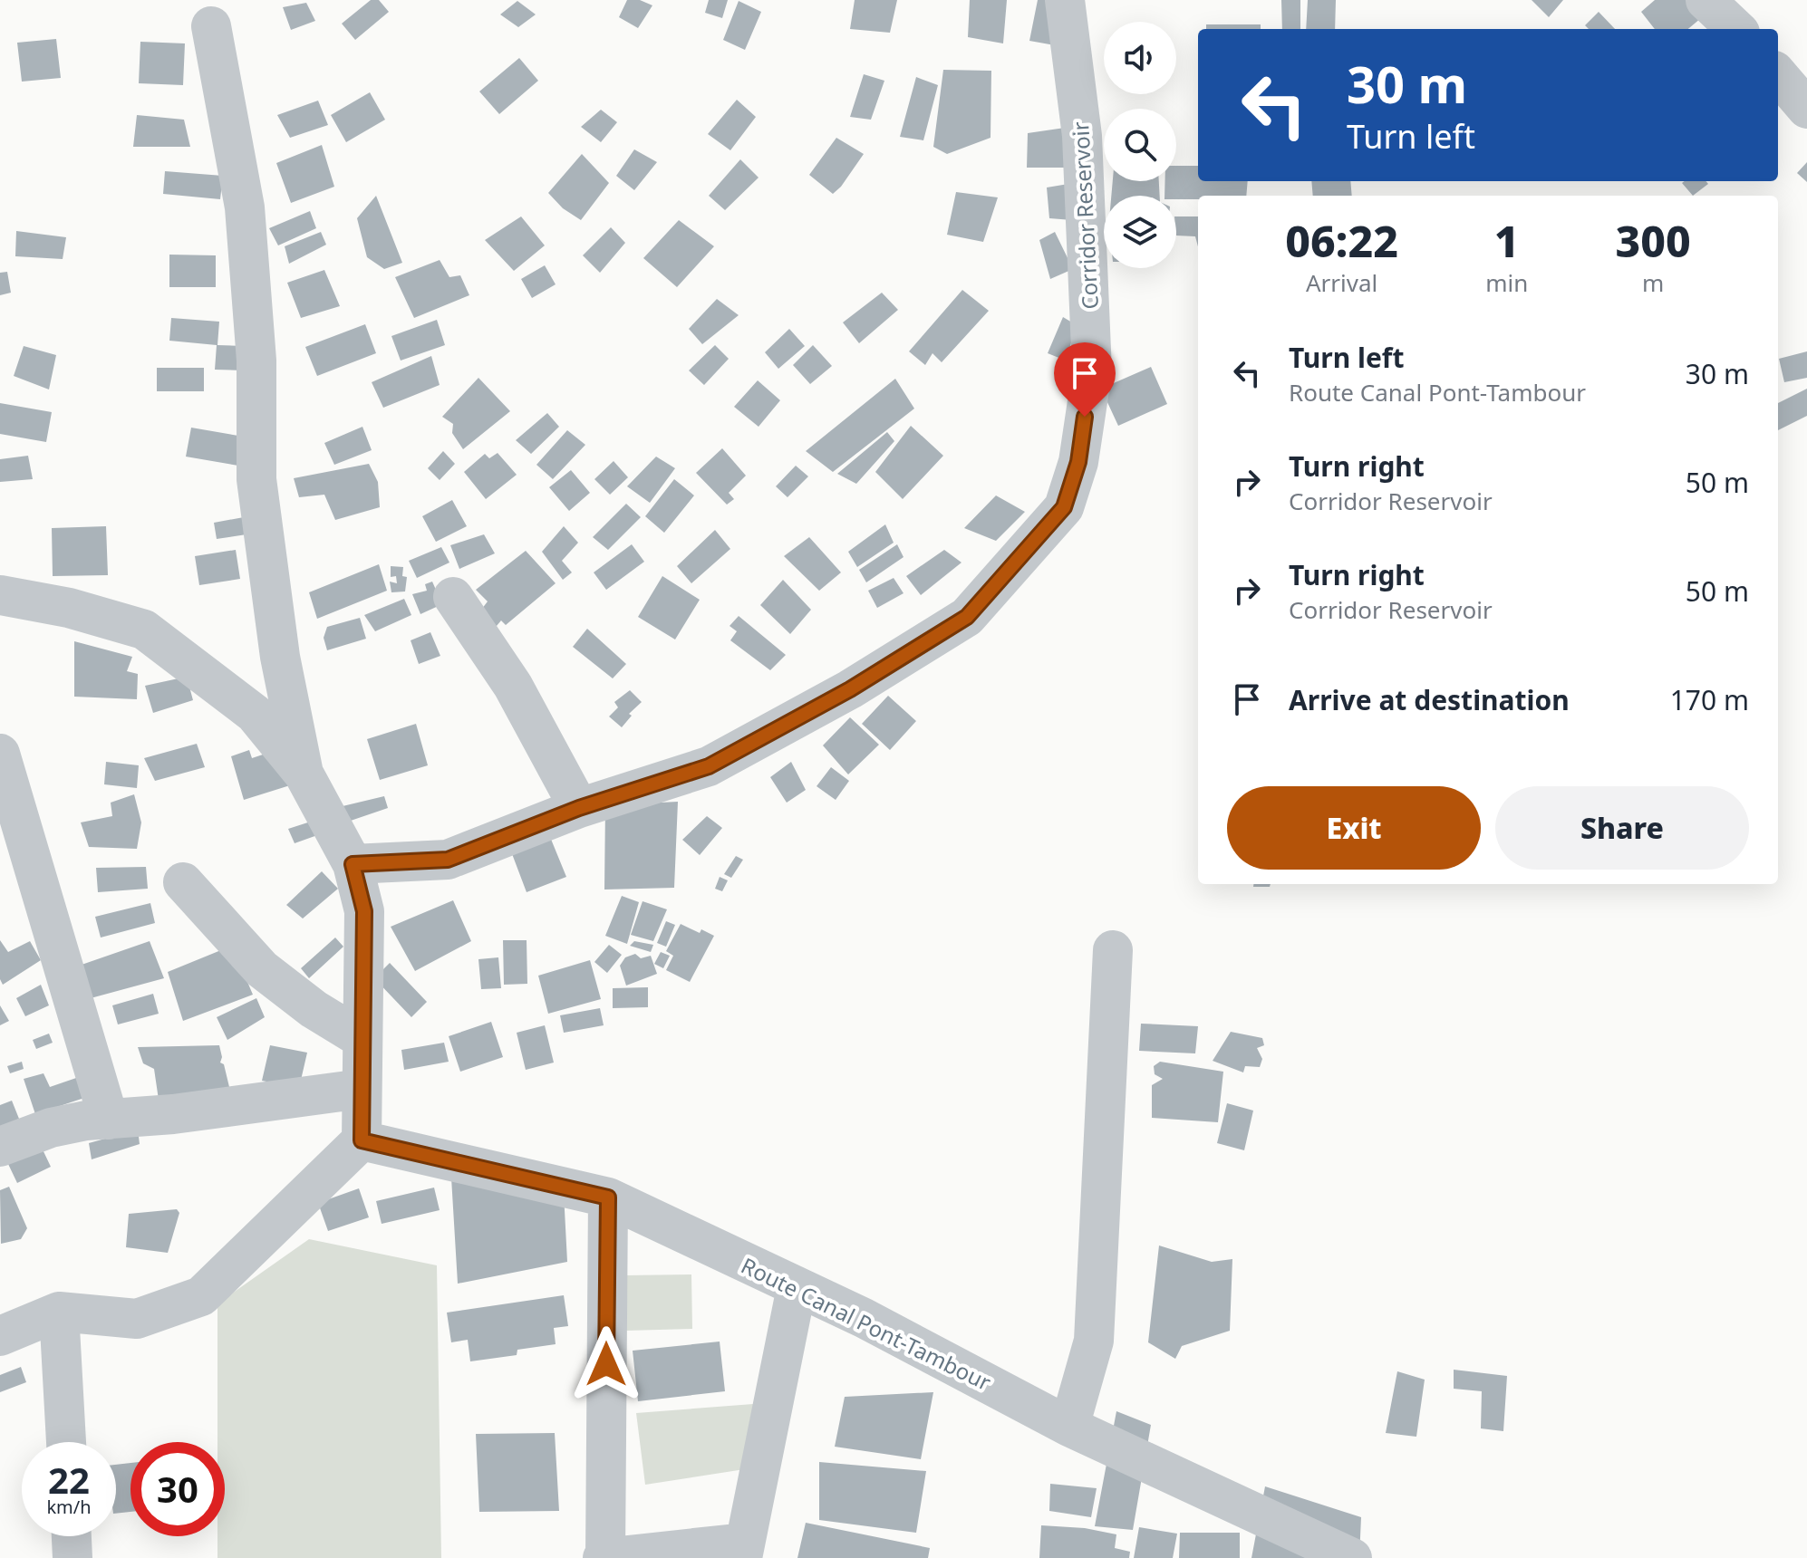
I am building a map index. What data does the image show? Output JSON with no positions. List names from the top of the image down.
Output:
{
  "streets": {
    "street": ["Corridor Reservoir", "Route Canal Pont-Tambour"]
  },
  "page": {
    "turn": ["30 m", "Turn left"],
    "eta": [
      "06:22",
      "Arrival",
      "1",
      "min",
      "300",
      "m"
    ],
    "list": [
      {
        "name": "Turn left",
        "note": "Route Canal Pont-Tambour",
        "value": "30 m"
      },
      {
        "name": "Turn right",
        "note": "Corridor Reservoir",
        "value": "50 m"
      },
      {
        "name": "Turn right",
        "note": "Corridor Reservoir",
        "value": "50 m"
      },
      {
        "name": "Arrive at destination",
        "value": "170 m"
      }
    ],
    "buttons": ["Exit", "Share"],
    "speed": "22 km/h",
    "limit": "30"
  }
}
